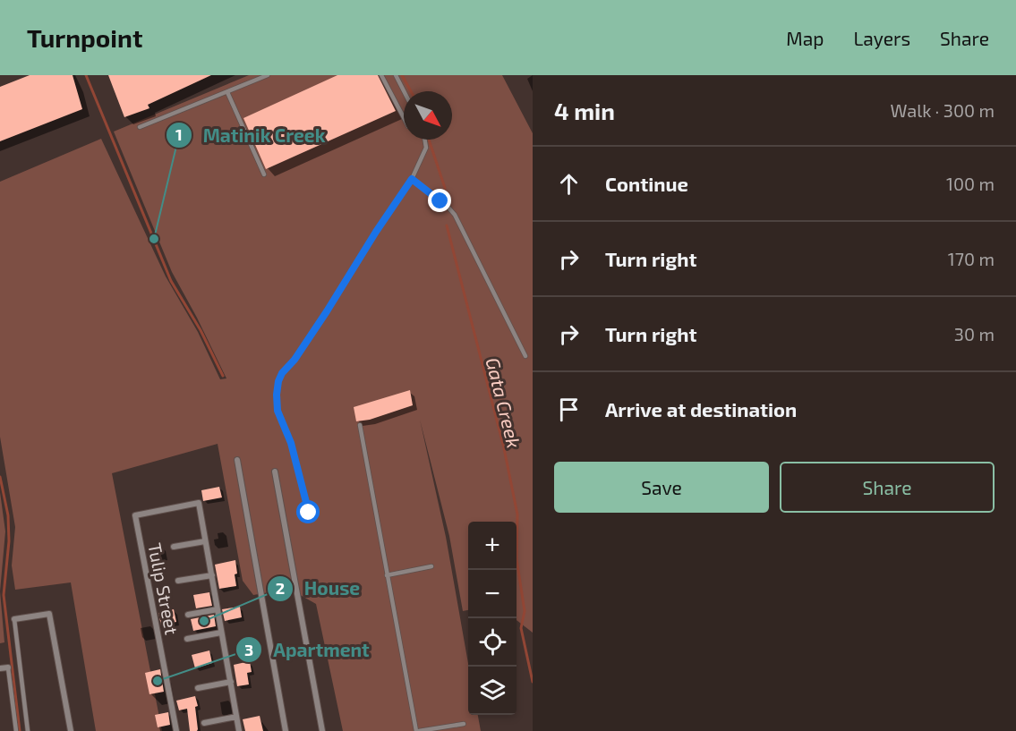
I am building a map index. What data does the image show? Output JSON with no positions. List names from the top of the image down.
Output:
{
  "streets": {
    "street": ["Tulip Street"]
  },
  "water": ["Gata Creek"],
  "places": ["Matinik Creek", "House", "Apartment"],
  "north": "bottom right",
  "page": {
    "header": "Turnpoint",
    "nav": ["Map", "Layers", "Share"],
    "heading": ["4 min", "Walk · 300 m"],
    "list": [
      ["Continue", "100 m"],
      ["Turn right", "170 m"],
      ["Turn right", "30 m"],
      "Arrive at destination"
    ],
    "buttons": ["Save", "Share"],
    "map_buttons": ["+", "−"]
  }
}
